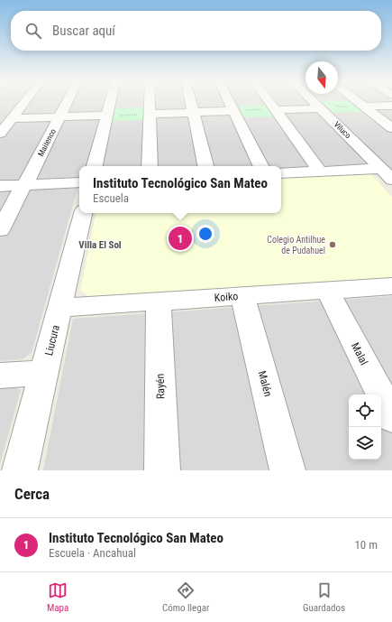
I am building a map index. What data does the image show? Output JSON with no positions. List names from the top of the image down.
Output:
{
  "streets": {
    "street": [
      "Viluco",
      "Maitenco",
      "Koiko",
      "Liucura",
      "Malal",
      "Malén",
      "Rayén"
    ]
  },
  "crossings": [
    ["Koiko", "Liucura"],
    ["Koiko", "Malal"],
    ["Koiko", "Malén"],
    ["Koiko", "Rayén"]
  ],
  "districts": ["Villa El Sol"],
  "places": ["Colegio Antilhue de Pudahuel"],
  "north": "bottom",
  "page": {
    "search": "Buscar aquí",
    "popup": ["Instituto Tecnológico San Mateo", "Escuela"],
    "pins": "1",
    "heading": "Cerca",
    "list": [
      {
        "mark": "1",
        "name": "Instituto Tecnológico San Mateo",
        "note": "Escuela · Ancahual",
        "value": "10 m"
      }
    ],
    "nav": ["Mapa", "Cómo llegar", "Guardados"]
  }
}
